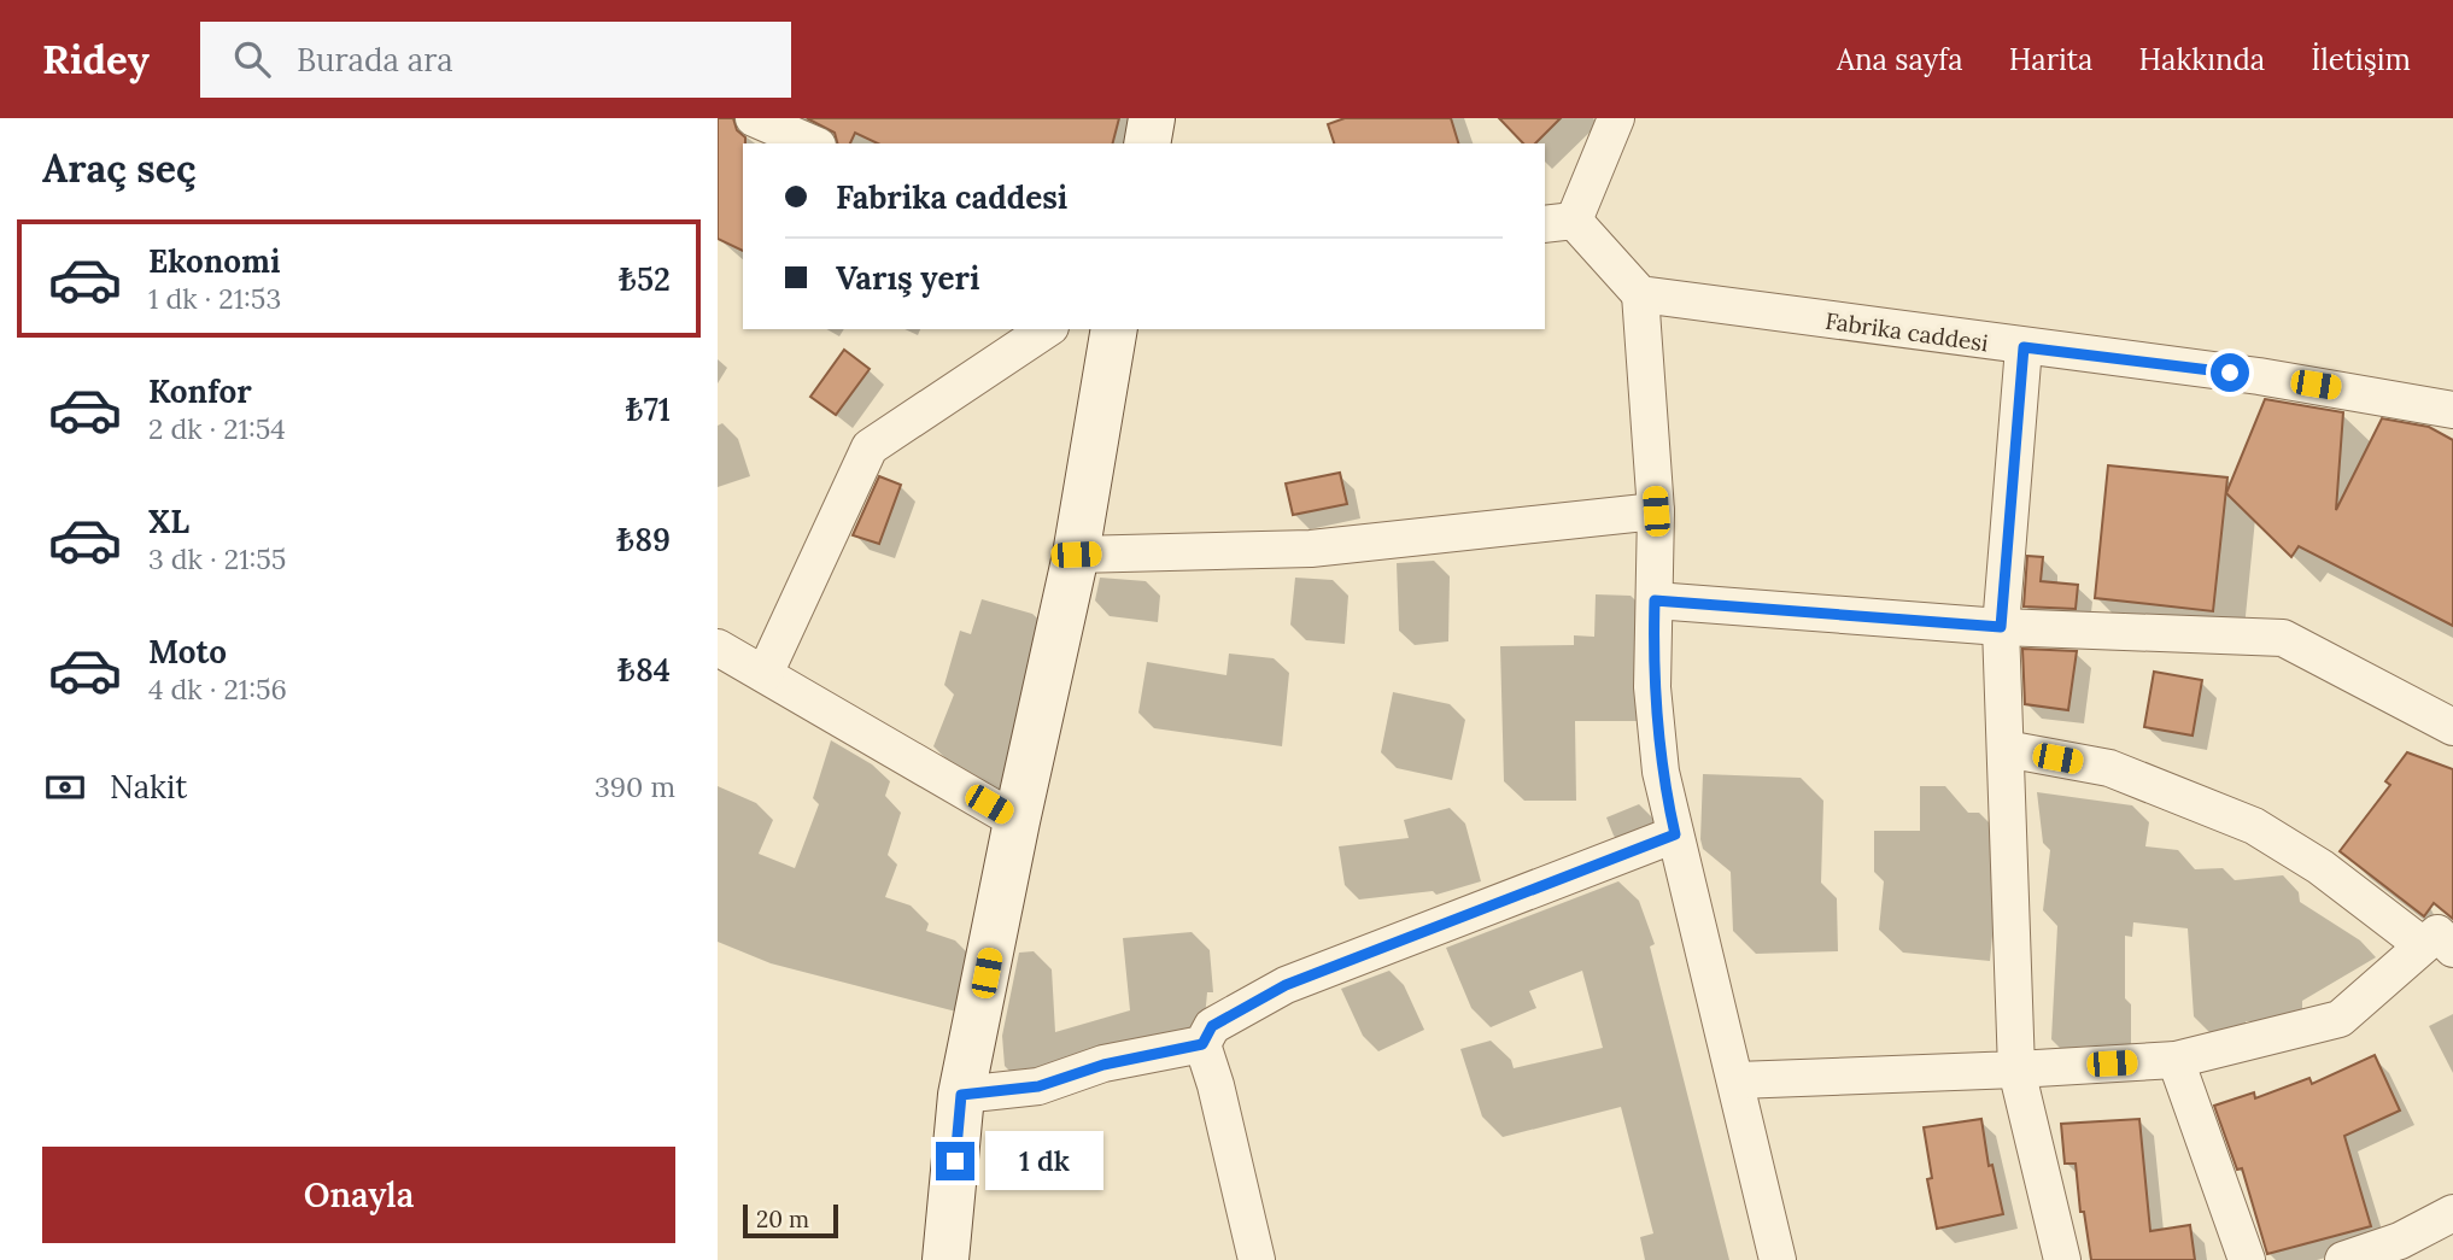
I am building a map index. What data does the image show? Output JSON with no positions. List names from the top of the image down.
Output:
{
  "streets": {
    "street": ["Fabrika caddesi"]
  },
  "scale_bar": "20 m",
  "page": {
    "header": "Ridey",
    "search": "Burada ara",
    "nav": [
      "Ana sayfa",
      "Harita",
      "Hakkında",
      "İletişim"
    ],
    "heading": "Araç seç",
    "banner": ["Fabrika caddesi", "Varış yeri"],
    "list": [
      {
        "name": "Ekonomi",
        "note": "1 dk · 21:53",
        "value": "₺52"
      },
      {
        "name": "Konfor",
        "note": "2 dk · 21:54",
        "value": "₺71"
      },
      {
        "name": "XL",
        "note": "3 dk · 21:55",
        "value": "₺89"
      },
      {
        "name": "Moto",
        "note": "4 dk · 21:56",
        "value": "₺84"
      }
    ],
    "pay": ["Nakit", "390 m"],
    "buttons": "Onayla",
    "bubble": "1 dk",
    "scale": "20 m"
  }
}
